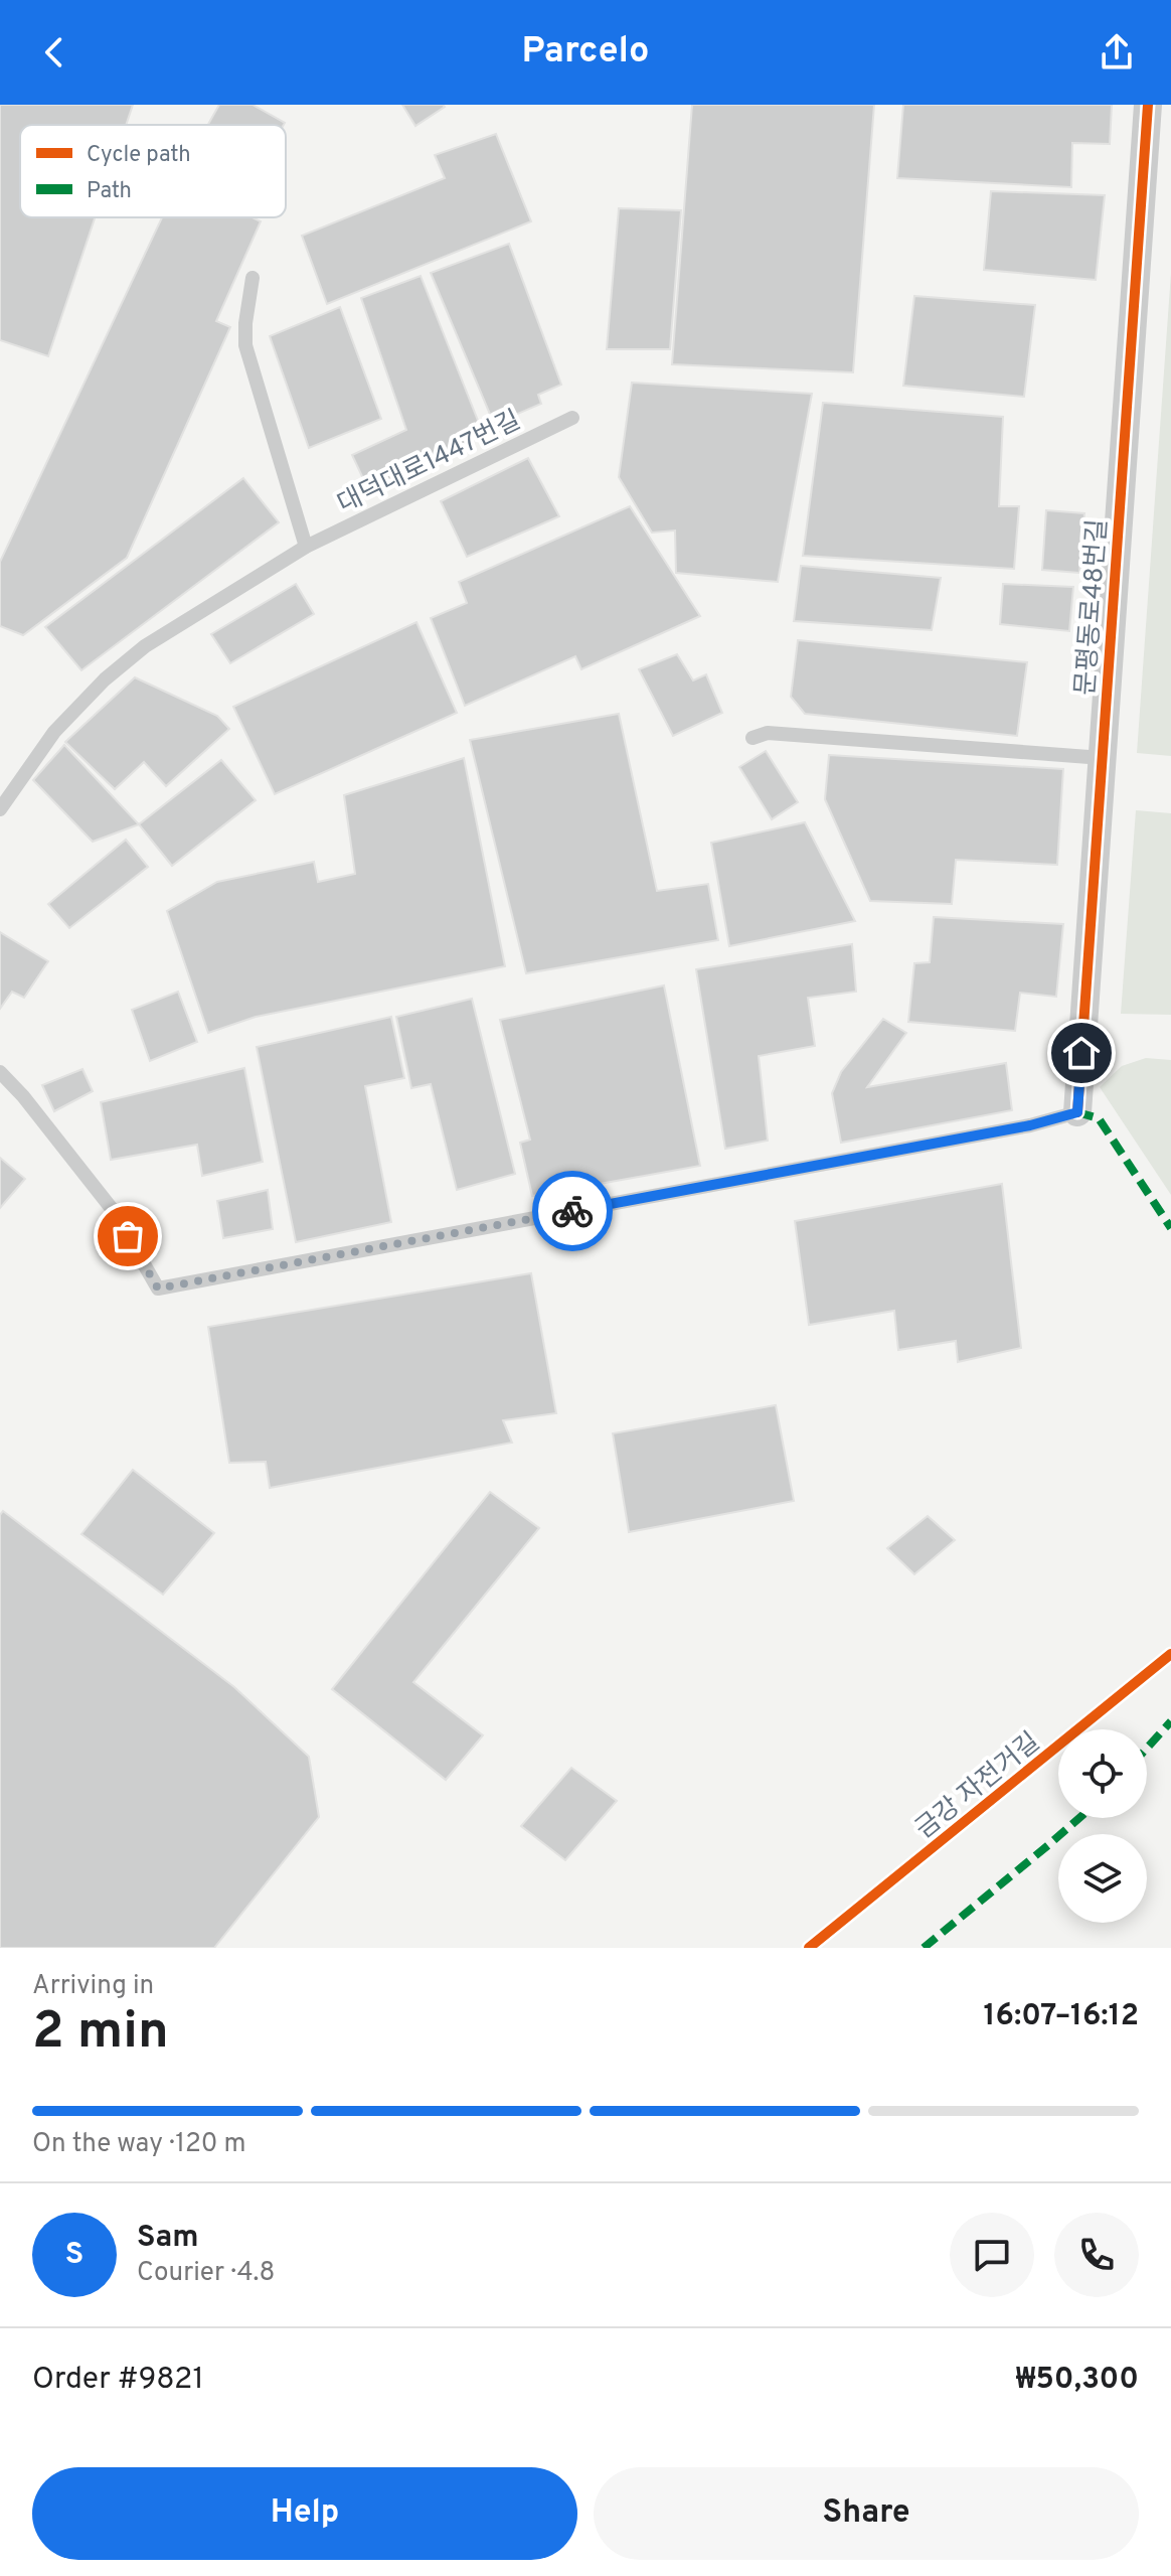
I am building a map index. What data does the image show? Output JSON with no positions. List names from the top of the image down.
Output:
{
  "streets": {
    "street": ["문평동로48번길"],
    "lane": ["대덕대로1447번길"],
    "cycle path": ["금강 자전거길"]
  },
  "legend": ["Cycle path", "Path"],
  "page": {
    "header": "Parcelo",
    "heading": ["2 min", "Arriving in", "16:07–16:12"],
    "panel": [
      "Sam",
      "Courier · 4.8",
      "Order #9821",
      "₩50,300"
    ],
    "bar": "On the way · 120 m",
    "round": "S",
    "buttons": ["Help", "Share"]
  }
}
